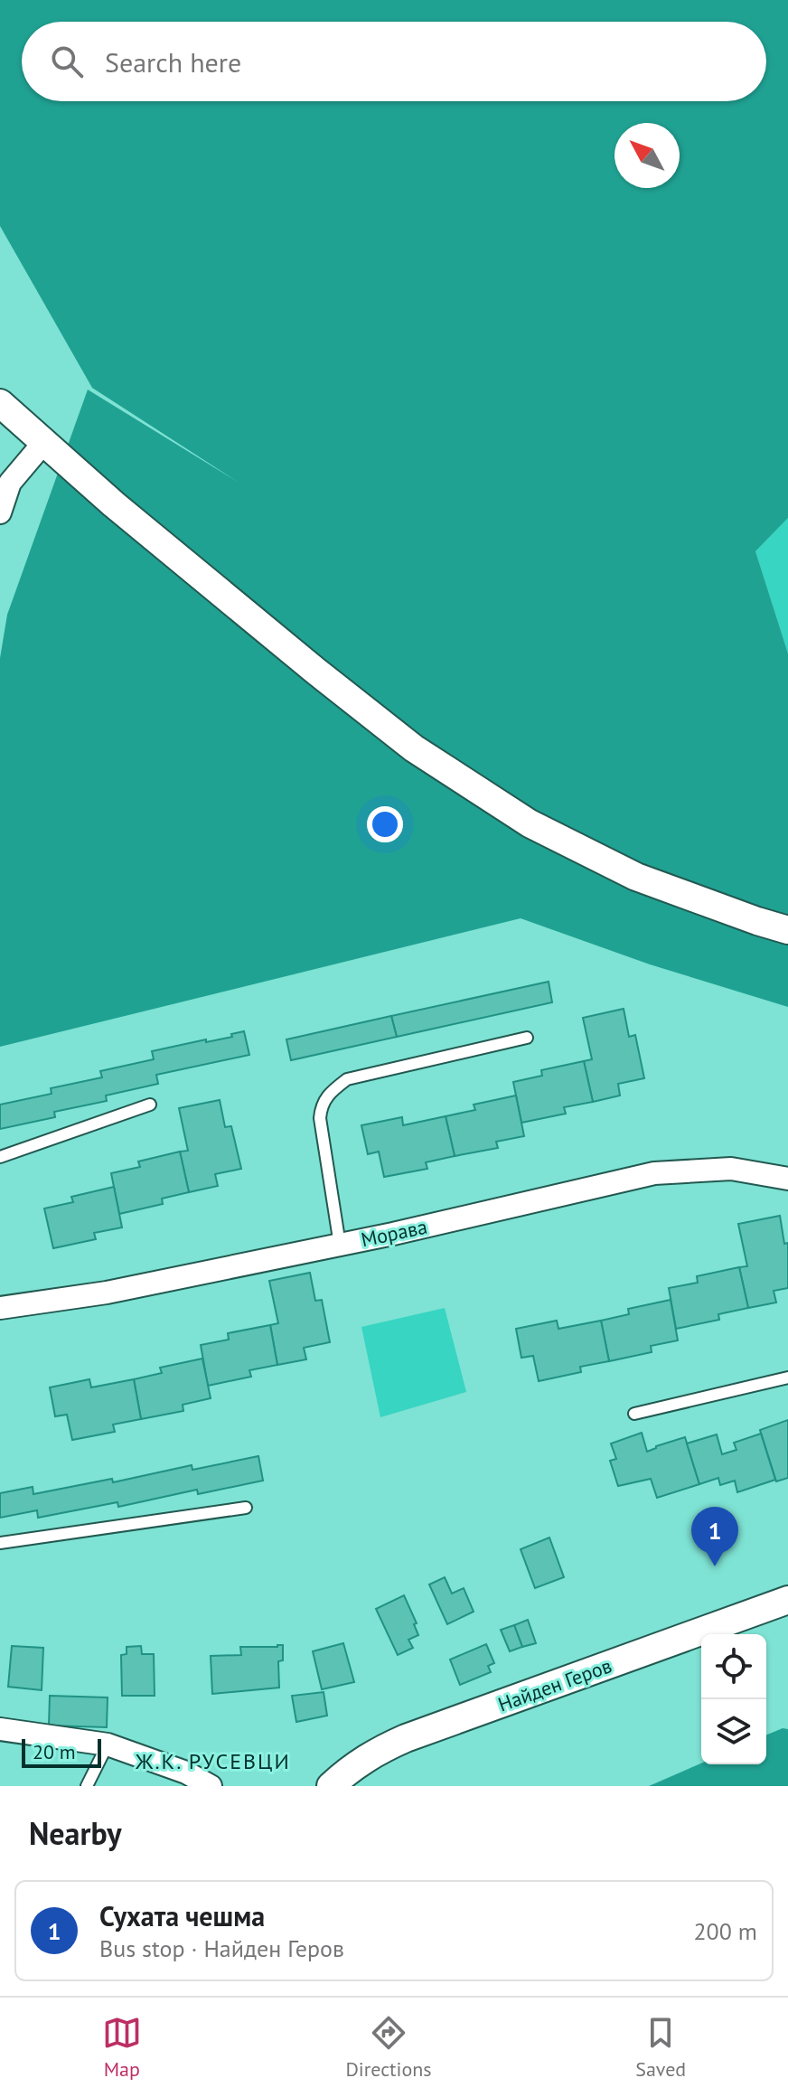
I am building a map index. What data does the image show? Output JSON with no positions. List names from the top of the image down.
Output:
{
  "streets": {
    "street": ["Морава", "Найден Геров"]
  },
  "districts": ["Ж.К. РУСЕВЦИ"],
  "scale_bar": "20 m",
  "north": "top left",
  "page": {
    "search": "Search here",
    "pins": "1",
    "scale": "20 m",
    "heading": "Nearby",
    "list": [
      {
        "mark": "1",
        "name": "Сухата чешма",
        "note": "Bus stop · Найден Геров",
        "value": "200 m"
      }
    ],
    "nav": ["Map", "Directions", "Saved"]
  }
}
